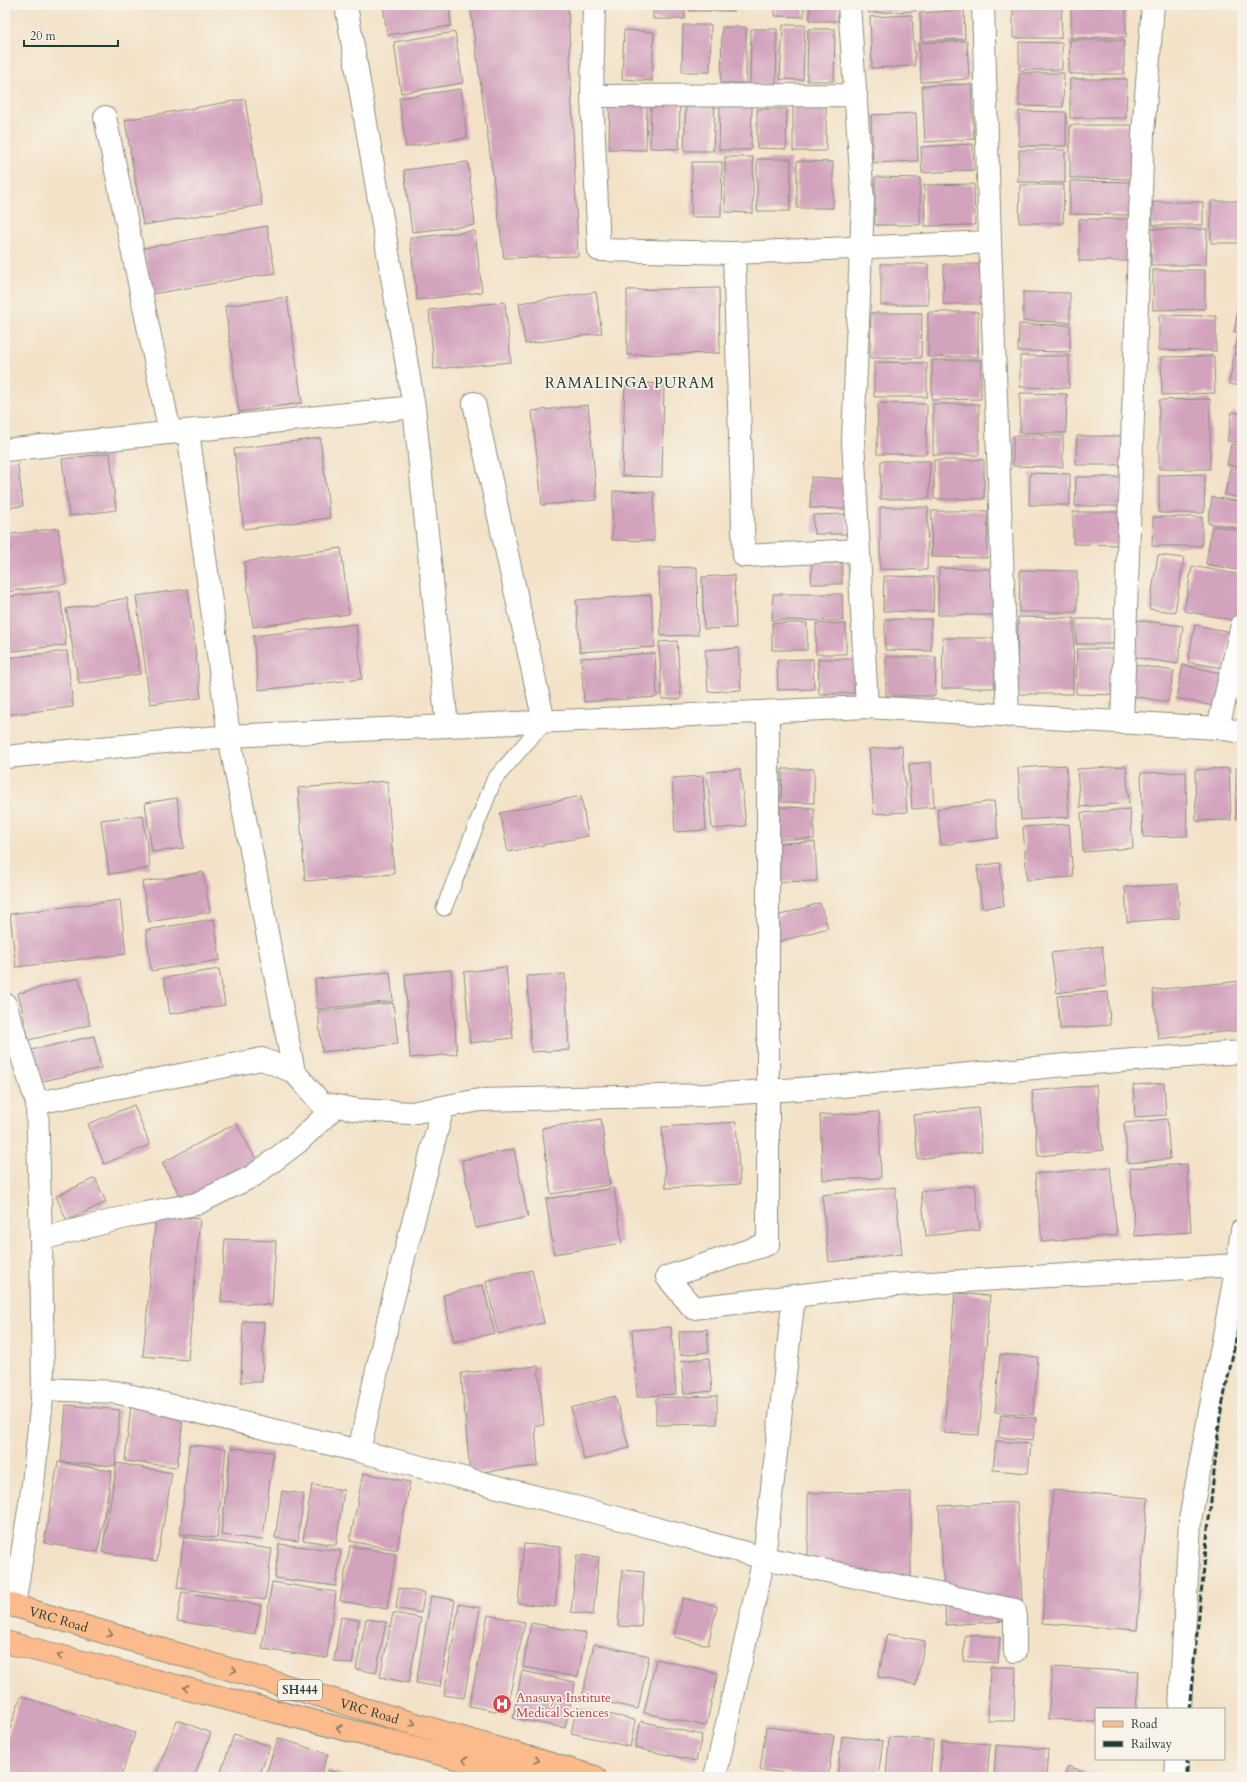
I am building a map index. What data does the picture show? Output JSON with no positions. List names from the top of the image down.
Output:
{
  "streets": {
    "main road": ["VRC Road", "SH444"]
  },
  "districts": ["RAMALINGA PURAM"],
  "places": {
    "hospital": ["Anasuya Institute Medical Sciences"]
  },
  "legend": ["Road", "Railway"],
  "scale_bar": "20 m"
}
